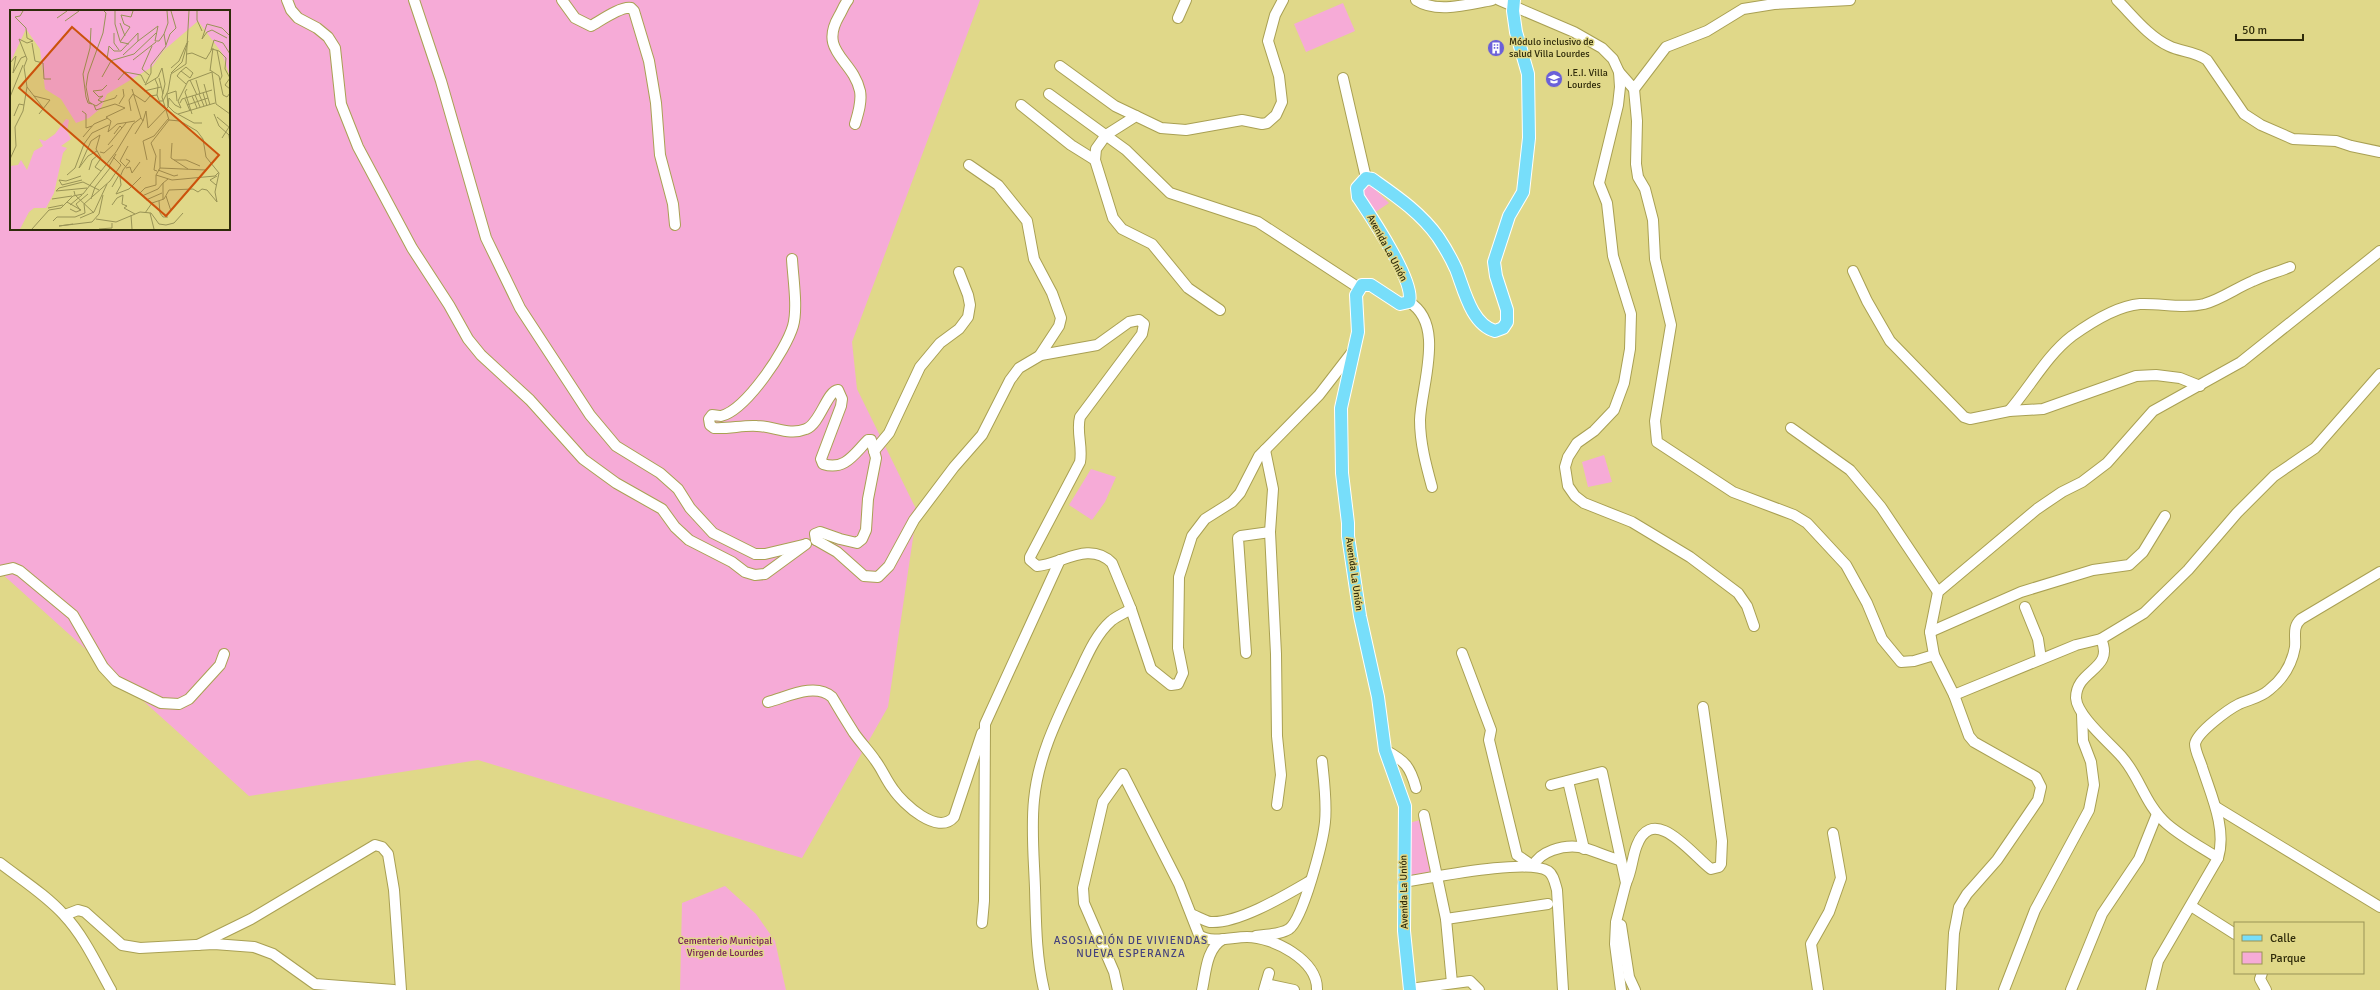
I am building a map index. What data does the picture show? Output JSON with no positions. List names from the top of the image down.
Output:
{
  "streets": {
    "main road": ["Avenida La Unión"]
  },
  "districts": ["ASOSIACIÓN DE VIVIENDAS NUEVA ESPERANZA"],
  "parks": ["Cementerio Municipal Virgen de Lourdes"],
  "places": {
    "building": ["Módulo inclusivo de salud Villa Lourdes"],
    "school or university": ["I.E.I. Villa Lourdes"]
  },
  "legend": ["Calle", "Parque"],
  "scale_bar": "50 m"
}
